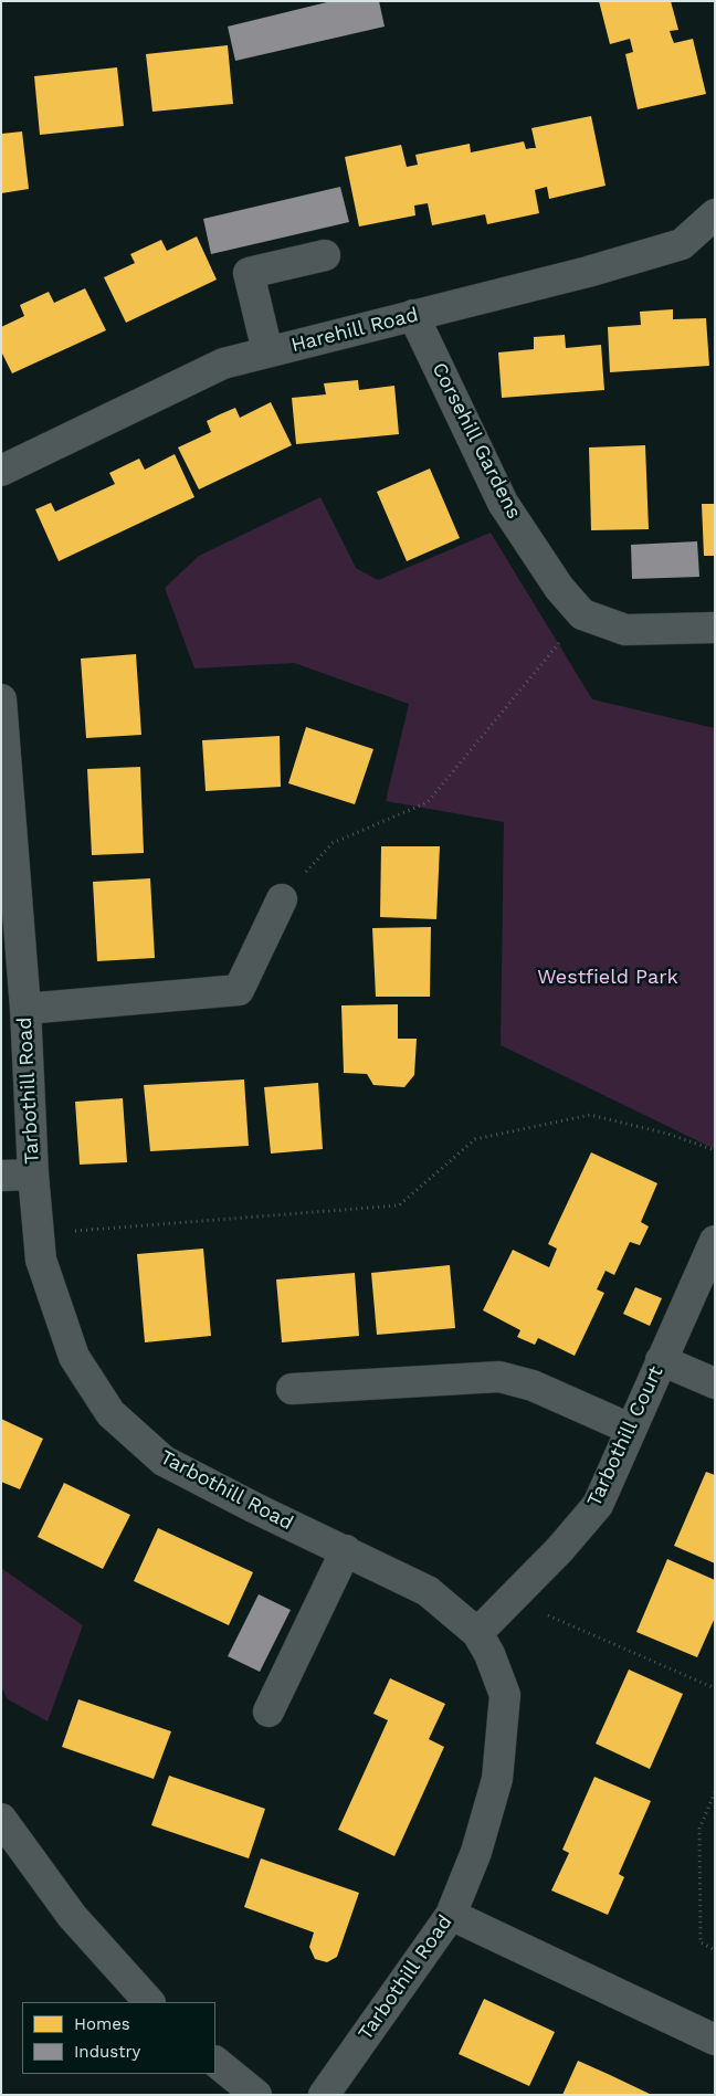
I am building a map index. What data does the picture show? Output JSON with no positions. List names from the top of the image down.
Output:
{
  "streets": {
    "street": [
      "Harehill Road",
      "Corsehill Gardens",
      "Tarbothill Road",
      "Tarbothill Court"
    ]
  },
  "crossings": [
    ["Harehill Road", "Corsehill Gardens"],
    ["Tarbothill Road", "Tarbothill Court"]
  ],
  "parks": ["Westfield Park"],
  "legend": ["Homes", "Industry"]
}
